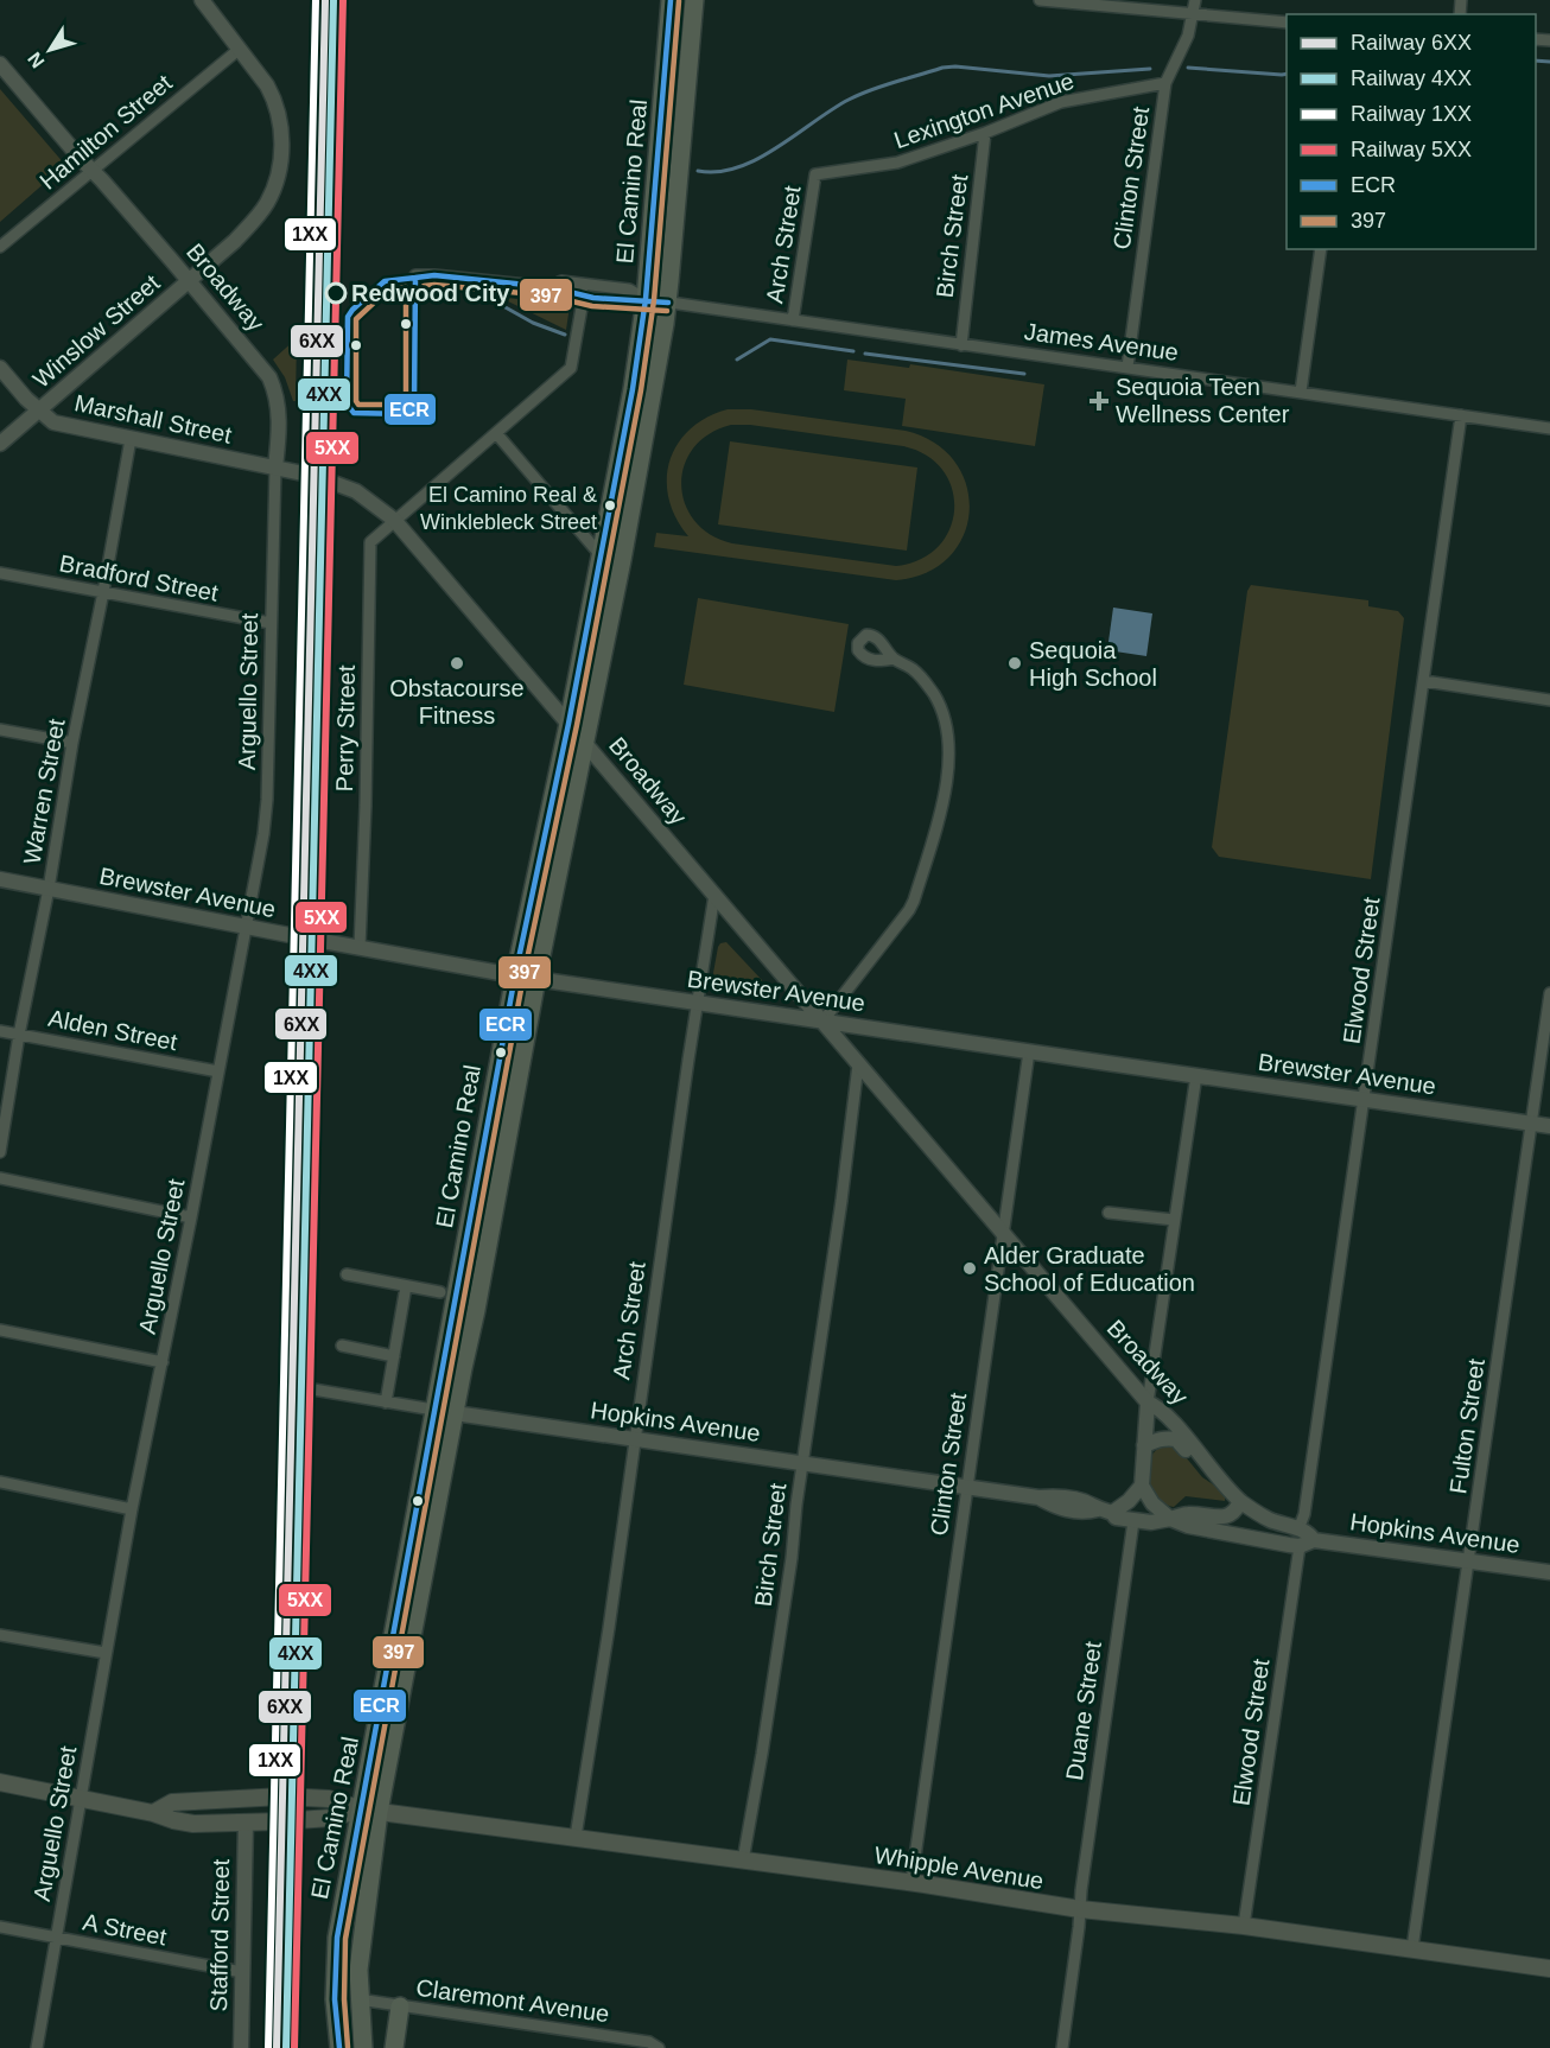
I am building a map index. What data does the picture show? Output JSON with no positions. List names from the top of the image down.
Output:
{
  "streets": {
    "main road": ["El Camino Real", "Whipple Avenue"],
    "street": [
      "Lexington Avenue",
      "Hamilton Street",
      "Clinton Street",
      "Birch Street",
      "Arch Street",
      "Broadway",
      "Winslow Street",
      "James Avenue",
      "Marshall Street",
      "Bradford Street",
      "Arguello Street",
      "Perry Street",
      "Warren Street",
      "Brewster Avenue",
      "Elwood Street",
      "Alden Street",
      "Hopkins Avenue",
      "Fulton Street",
      "Duane Street",
      "A Street",
      "Stafford Street",
      "Claremont Avenue"
    ]
  },
  "crossings": [
    ["Lexington Avenue", "Clinton Street"],
    ["Lexington Avenue", "Birch Street"],
    ["Lexington Avenue", "Arch Street"],
    ["Hamilton Street", "Broadway"],
    ["Hamilton Street", "Winslow Street"],
    ["Clinton Street", "Broadway"],
    ["Clinton Street", "James Avenue"],
    ["Clinton Street", "Brewster Avenue"],
    ["Clinton Street", "Hopkins Avenue"],
    ["Clinton Street", "Whipple Avenue"],
    ["El Camino Real", "Broadway"],
    ["El Camino Real", "James Avenue"],
    ["El Camino Real", "Brewster Avenue"],
    ["El Camino Real", "Hopkins Avenue"],
    ["El Camino Real", "Whipple Avenue"],
    ["El Camino Real", "Claremont Avenue"],
    ["Birch Street", "Broadway"],
    ["Birch Street", "James Avenue"],
    ["Birch Street", "Hopkins Avenue"],
    ["Birch Street", "Whipple Avenue"],
    ["Arch Street", "Broadway"],
    ["Arch Street", "James Avenue"],
    ["Arch Street", "Brewster Avenue"],
    ["Arch Street", "Hopkins Avenue"],
    ["Arch Street", "Whipple Avenue"],
    ["Broadway", "Winslow Street"],
    ["Broadway", "Marshall Street"],
    ["Broadway", "Arguello Street"],
    ["Broadway", "Perry Street"],
    ["Broadway", "Brewster Avenue"],
    ["Broadway", "Elwood Street"],
    ["Broadway", "Hopkins Avenue"],
    ["Winslow Street", "Marshall Street"],
    ["James Avenue", "Perry Street"],
    ["James Avenue", "Elwood Street"],
    ["Marshall Street", "Arguello Street"],
    ["Marshall Street", "Warren Street"],
    ["Bradford Street", "Arguello Street"],
    ["Bradford Street", "Warren Street"],
    ["Arguello Street", "Brewster Avenue"],
    ["Arguello Street", "Alden Street"],
    ["Arguello Street", "Whipple Avenue"],
    ["Arguello Street", "A Street"],
    ["Perry Street", "Brewster Avenue"],
    ["Warren Street", "Brewster Avenue"],
    ["Warren Street", "Alden Street"],
    ["Brewster Avenue", "Elwood Street"],
    ["Brewster Avenue", "Fulton Street"],
    ["Elwood Street", "Hopkins Avenue"],
    ["Elwood Street", "Whipple Avenue"],
    ["Hopkins Avenue", "Fulton Street"],
    ["Hopkins Avenue", "Duane Street"],
    ["Fulton Street", "Whipple Avenue"],
    ["Duane Street", "Whipple Avenue"],
    ["Whipple Avenue", "Stafford Street"],
    ["A Street", "Stafford Street"]
  ],
  "places": {
    "other": [
      "Redwood City",
      "El Camino Real & Winklebleck Street",
      "Obstacourse Fitness",
      "Sequoia High School",
      "Alder Graduate School of Education"
    ],
    "health": ["Sequoia Teen Wellness Center"]
  },
  "lines": [
    "rail line 6XX",
    "rail line 4XX",
    "rail line 1XX",
    "rail line 5XX",
    "transit line ECR",
    "transit line 397"
  ],
  "legend": [
    "Railway 6XX",
    "Railway 4XX",
    "Railway 1XX",
    "Railway 5XX",
    "ECR",
    "397"
  ],
  "north": "bottom left"
}
